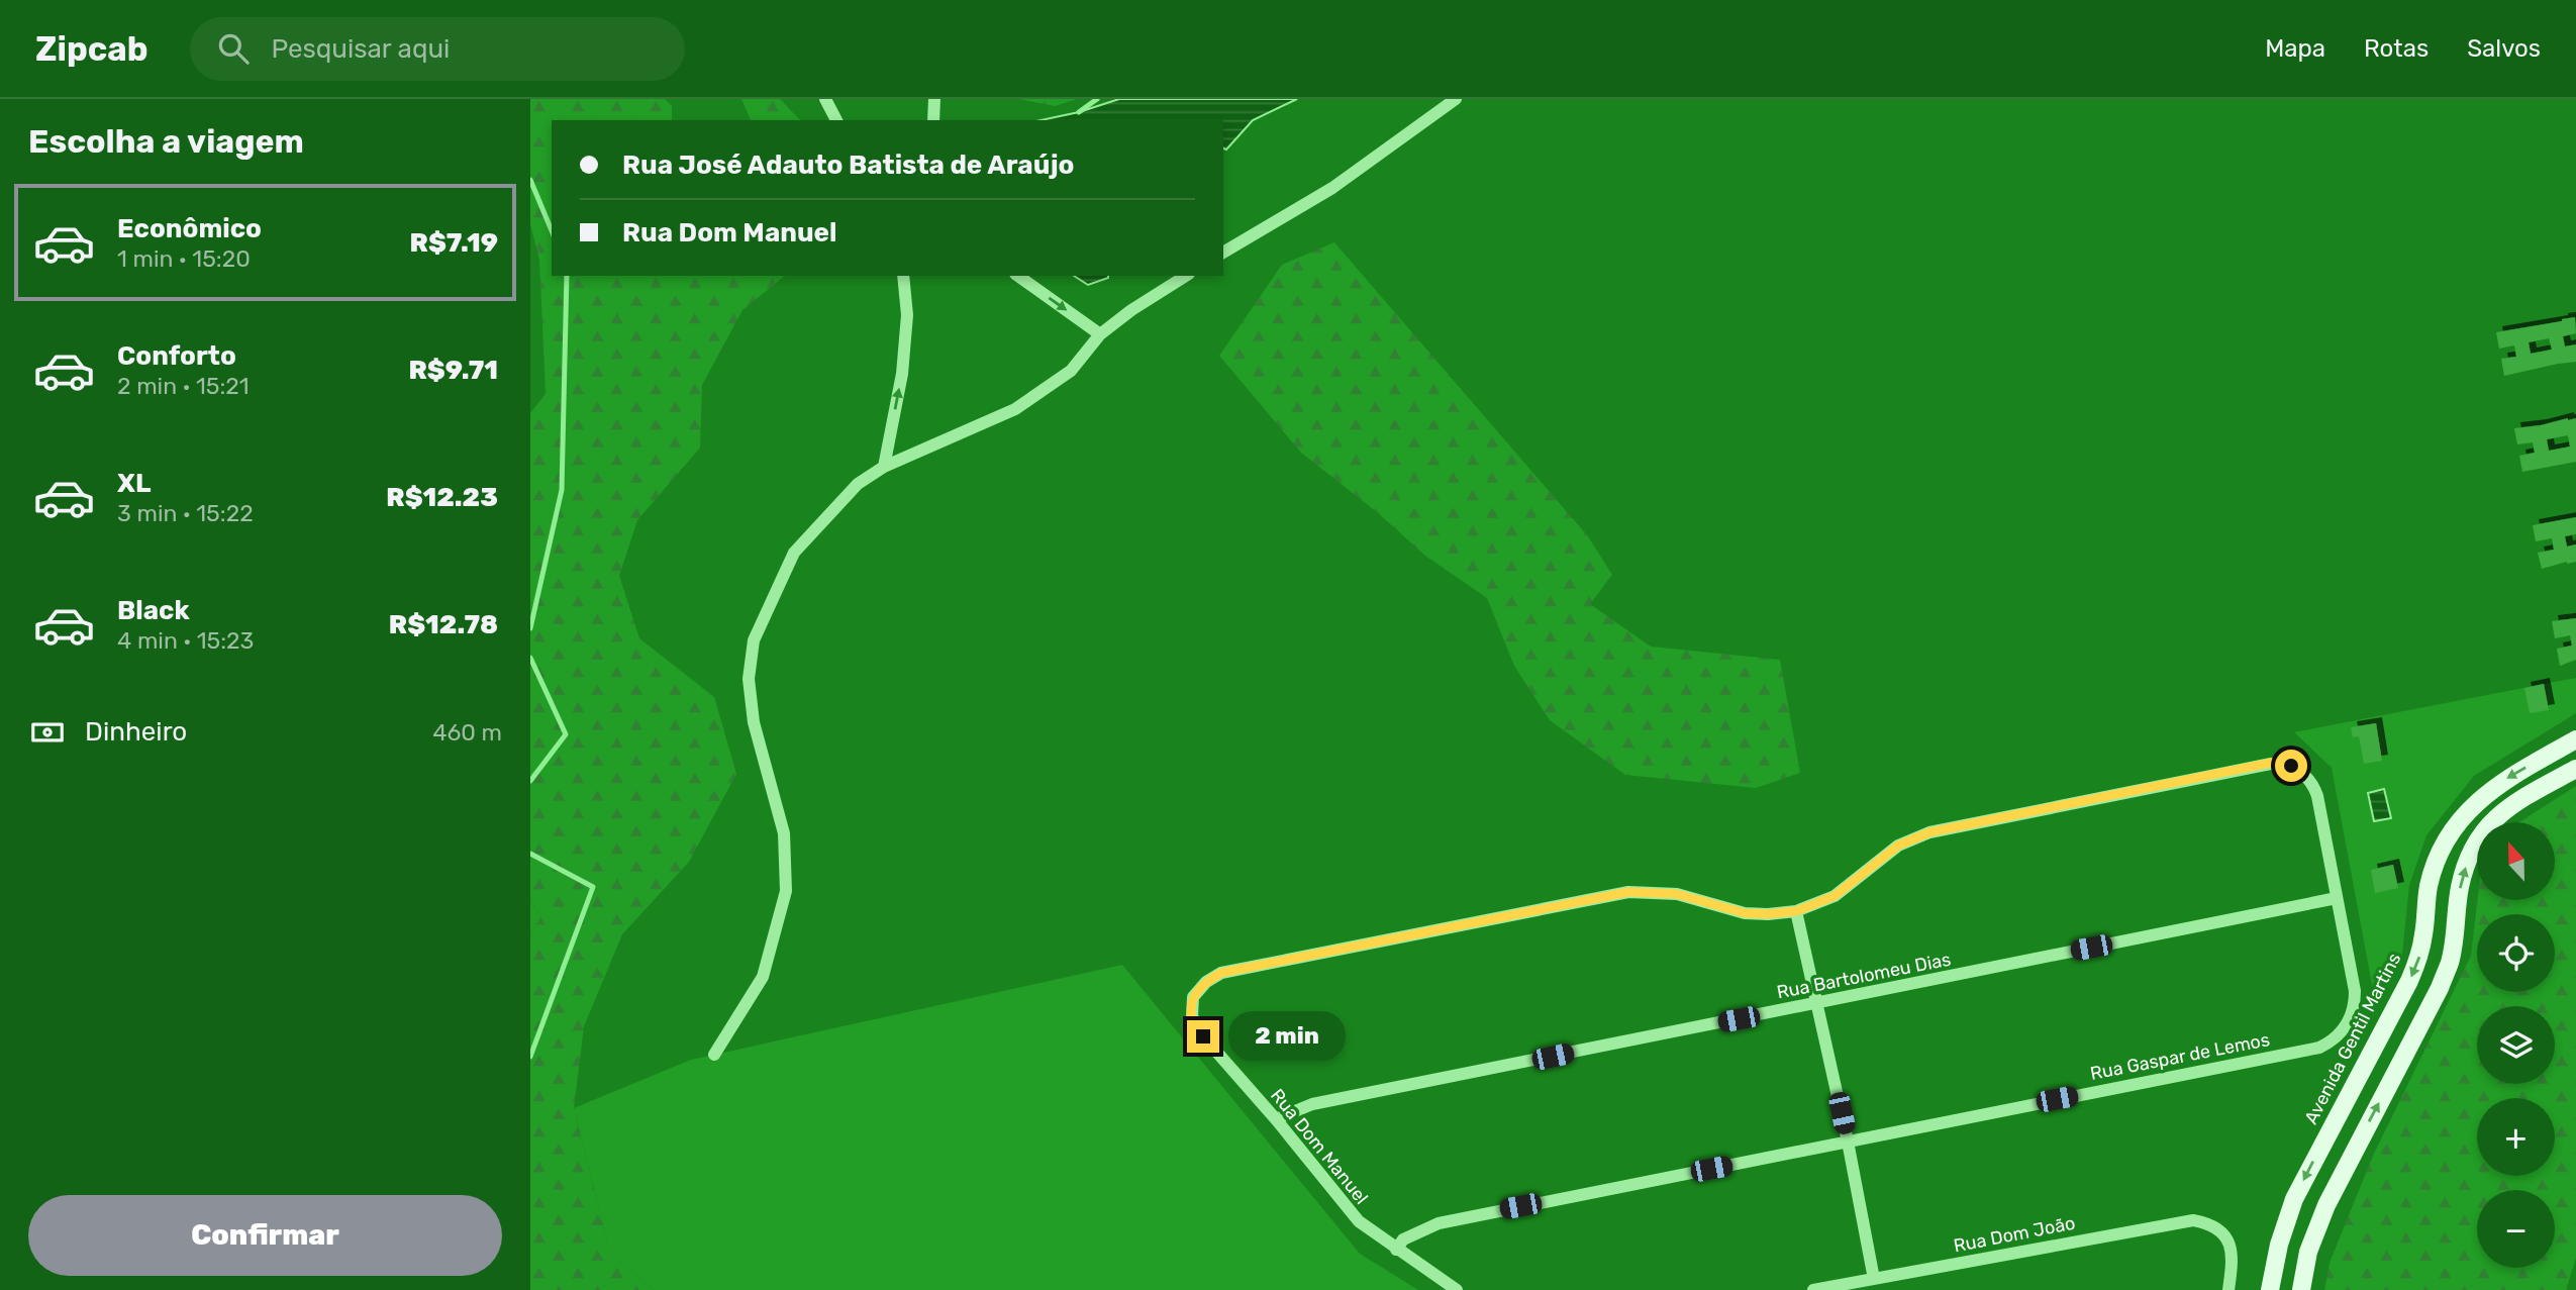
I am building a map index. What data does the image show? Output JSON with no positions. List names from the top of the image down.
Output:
{
  "streets": {
    "main road": ["Avenida Gentil Martins"],
    "street": [
      "Rua Bartolomeu Dias",
      "Rua Gaspar de Lemos",
      "Rua Dom Manuel",
      "Rua Dom João"
    ]
  },
  "crossings": [
    ["Rua Bartolomeu Dias", "Rua Gaspar de Lemos"],
    ["Rua Bartolomeu Dias", "Rua Dom Manuel"],
    ["Rua Gaspar de Lemos", "Rua Dom Manuel"]
  ],
  "north": "top",
  "page": {
    "header": "Zipcab",
    "search": "Pesquisar aqui",
    "nav": ["Mapa", "Rotas", "Salvos"],
    "heading": "Escolha a viagem",
    "banner": ["Rua José Adauto Batista de Araújo", "Rua Dom Manuel"],
    "list": [
      {
        "name": "Econômico",
        "note": "1 min · 15:20",
        "value": "R$7.19"
      },
      {
        "name": "Conforto",
        "note": "2 min · 15:21",
        "value": "R$9.71"
      },
      {
        "name": "XL",
        "note": "3 min · 15:22",
        "value": "R$12.23"
      },
      {
        "name": "Black",
        "note": "4 min · 15:23",
        "value": "R$12.78"
      }
    ],
    "pay": ["Dinheiro", "460 m"],
    "map_buttons": ["+", "−"],
    "bubble": "2 min",
    "buttons": "Confirmar"
  }
}
